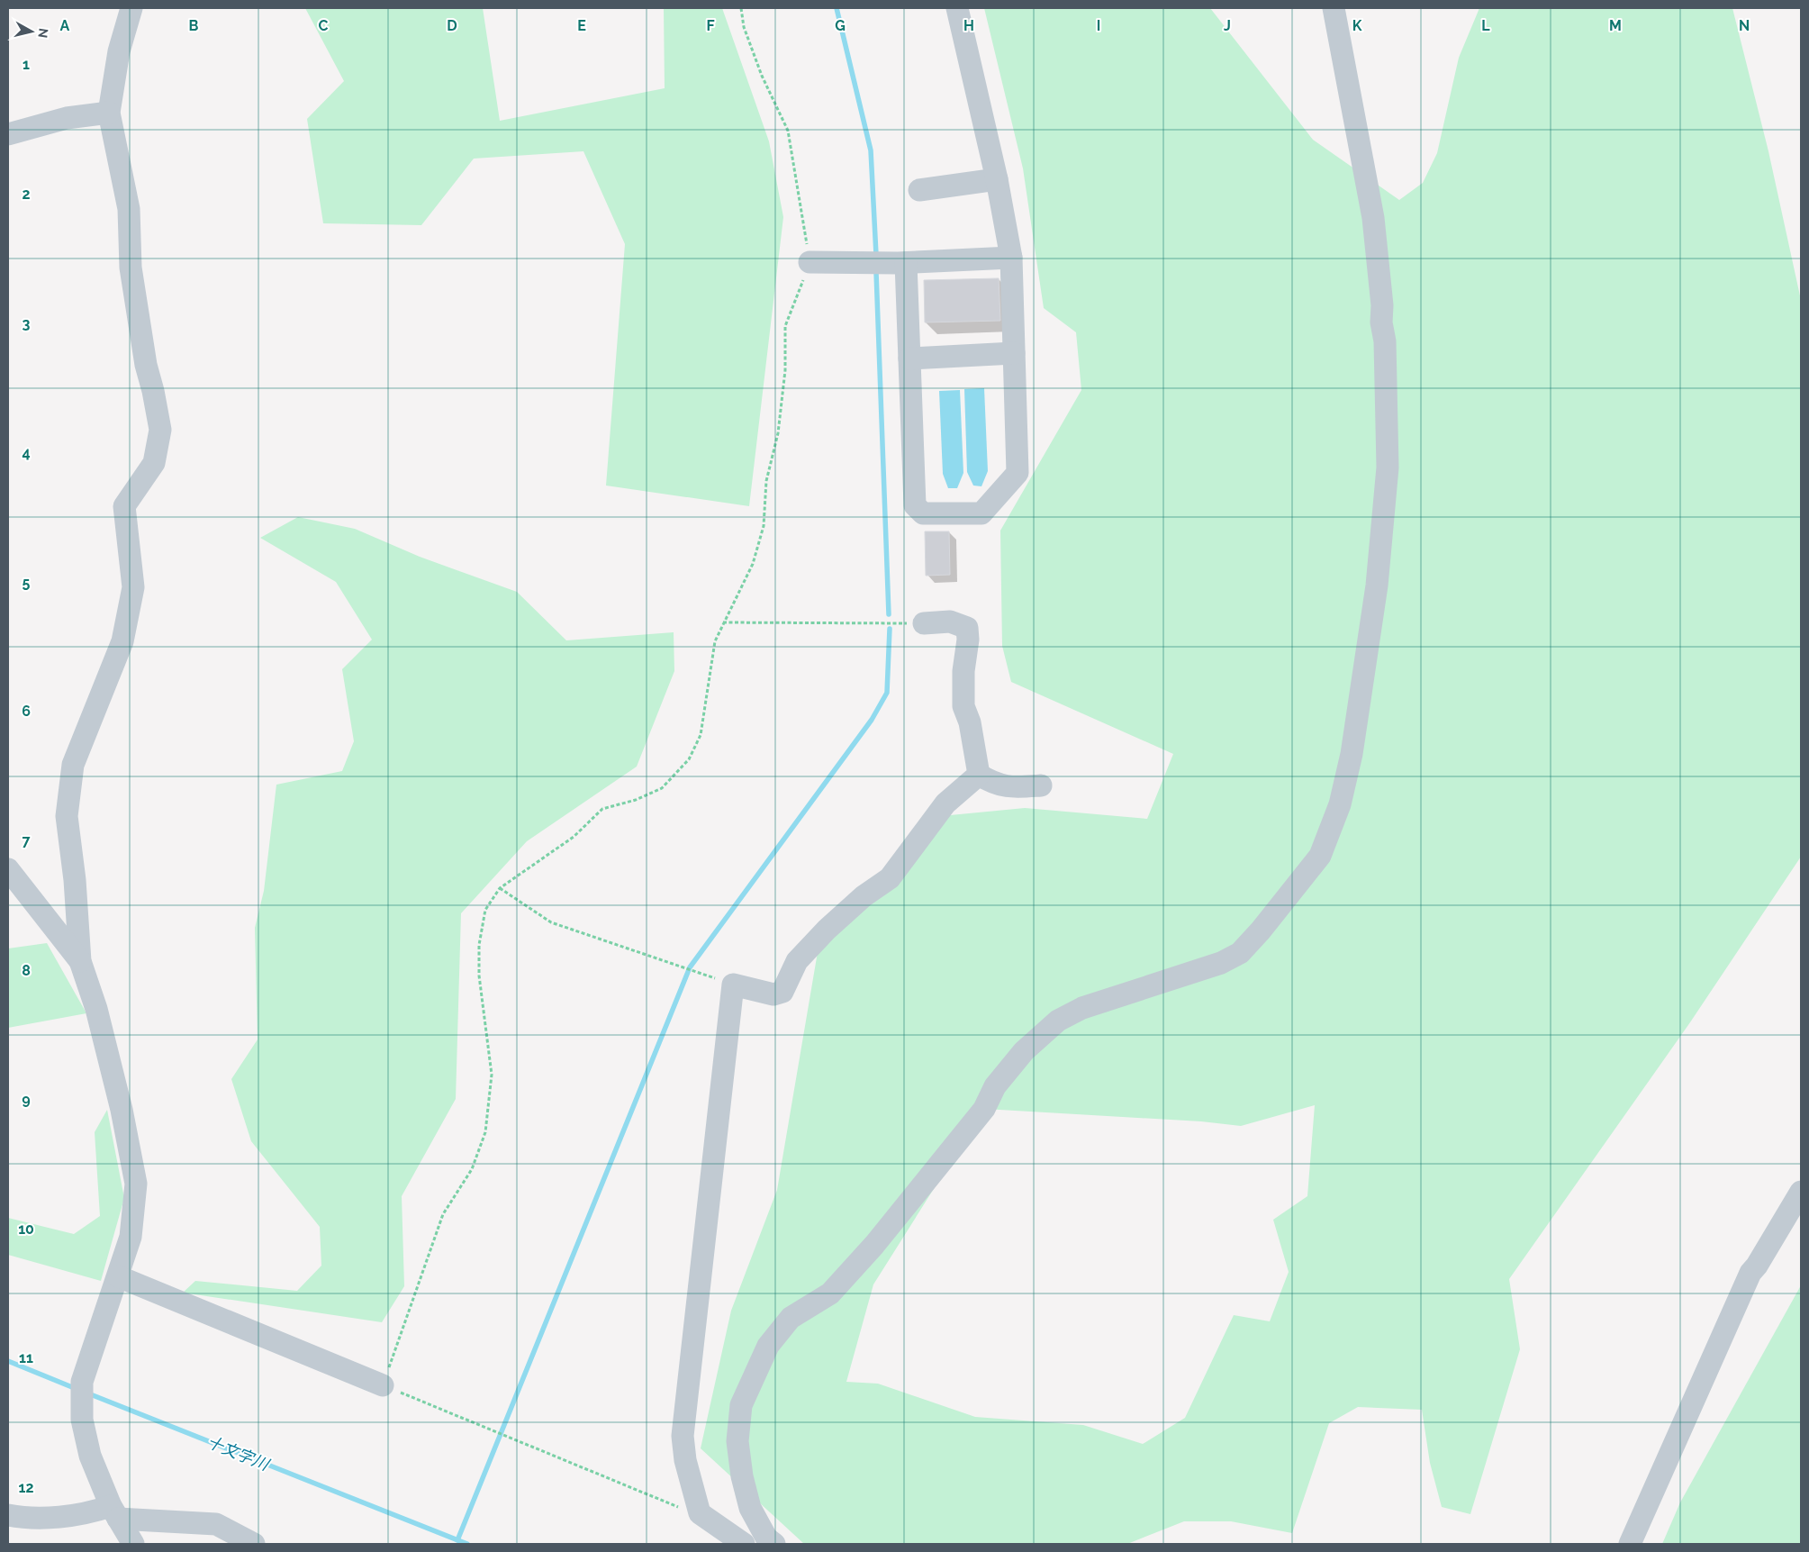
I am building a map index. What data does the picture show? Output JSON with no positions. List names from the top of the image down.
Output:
{
  "water": ["十文字川"],
  "north": "right",
  "grid": {
    "columns": [
      "A",
      "B",
      "C",
      "D",
      "E",
      "F",
      "G",
      "H",
      "I",
      "J",
      "K",
      "L",
      "M",
      "N"
    ],
    "rows": [
      "1",
      "2",
      "3",
      "4",
      "5",
      "6",
      "7",
      "8",
      "9",
      "10",
      "11",
      "12"
    ]
  }
}
